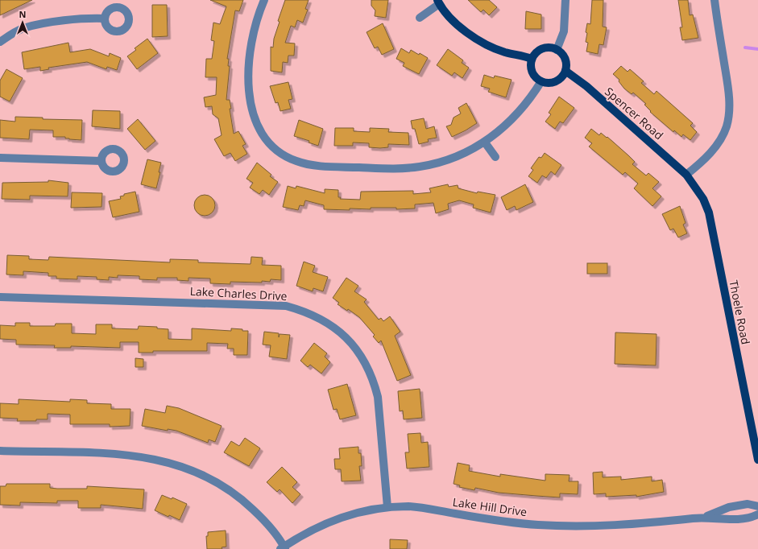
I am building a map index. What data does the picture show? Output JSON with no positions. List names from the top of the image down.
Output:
{
  "streets": {
    "main road": ["Spencer Road", "Thoele Road"],
    "street": ["Lake Charles Drive", "Lake Hill Drive"]
  },
  "crossings": [
    ["Spencer Road", "Thoele Road"],
    ["Lake Charles Drive", "Lake Hill Drive"]
  ],
  "north": "top"
}
